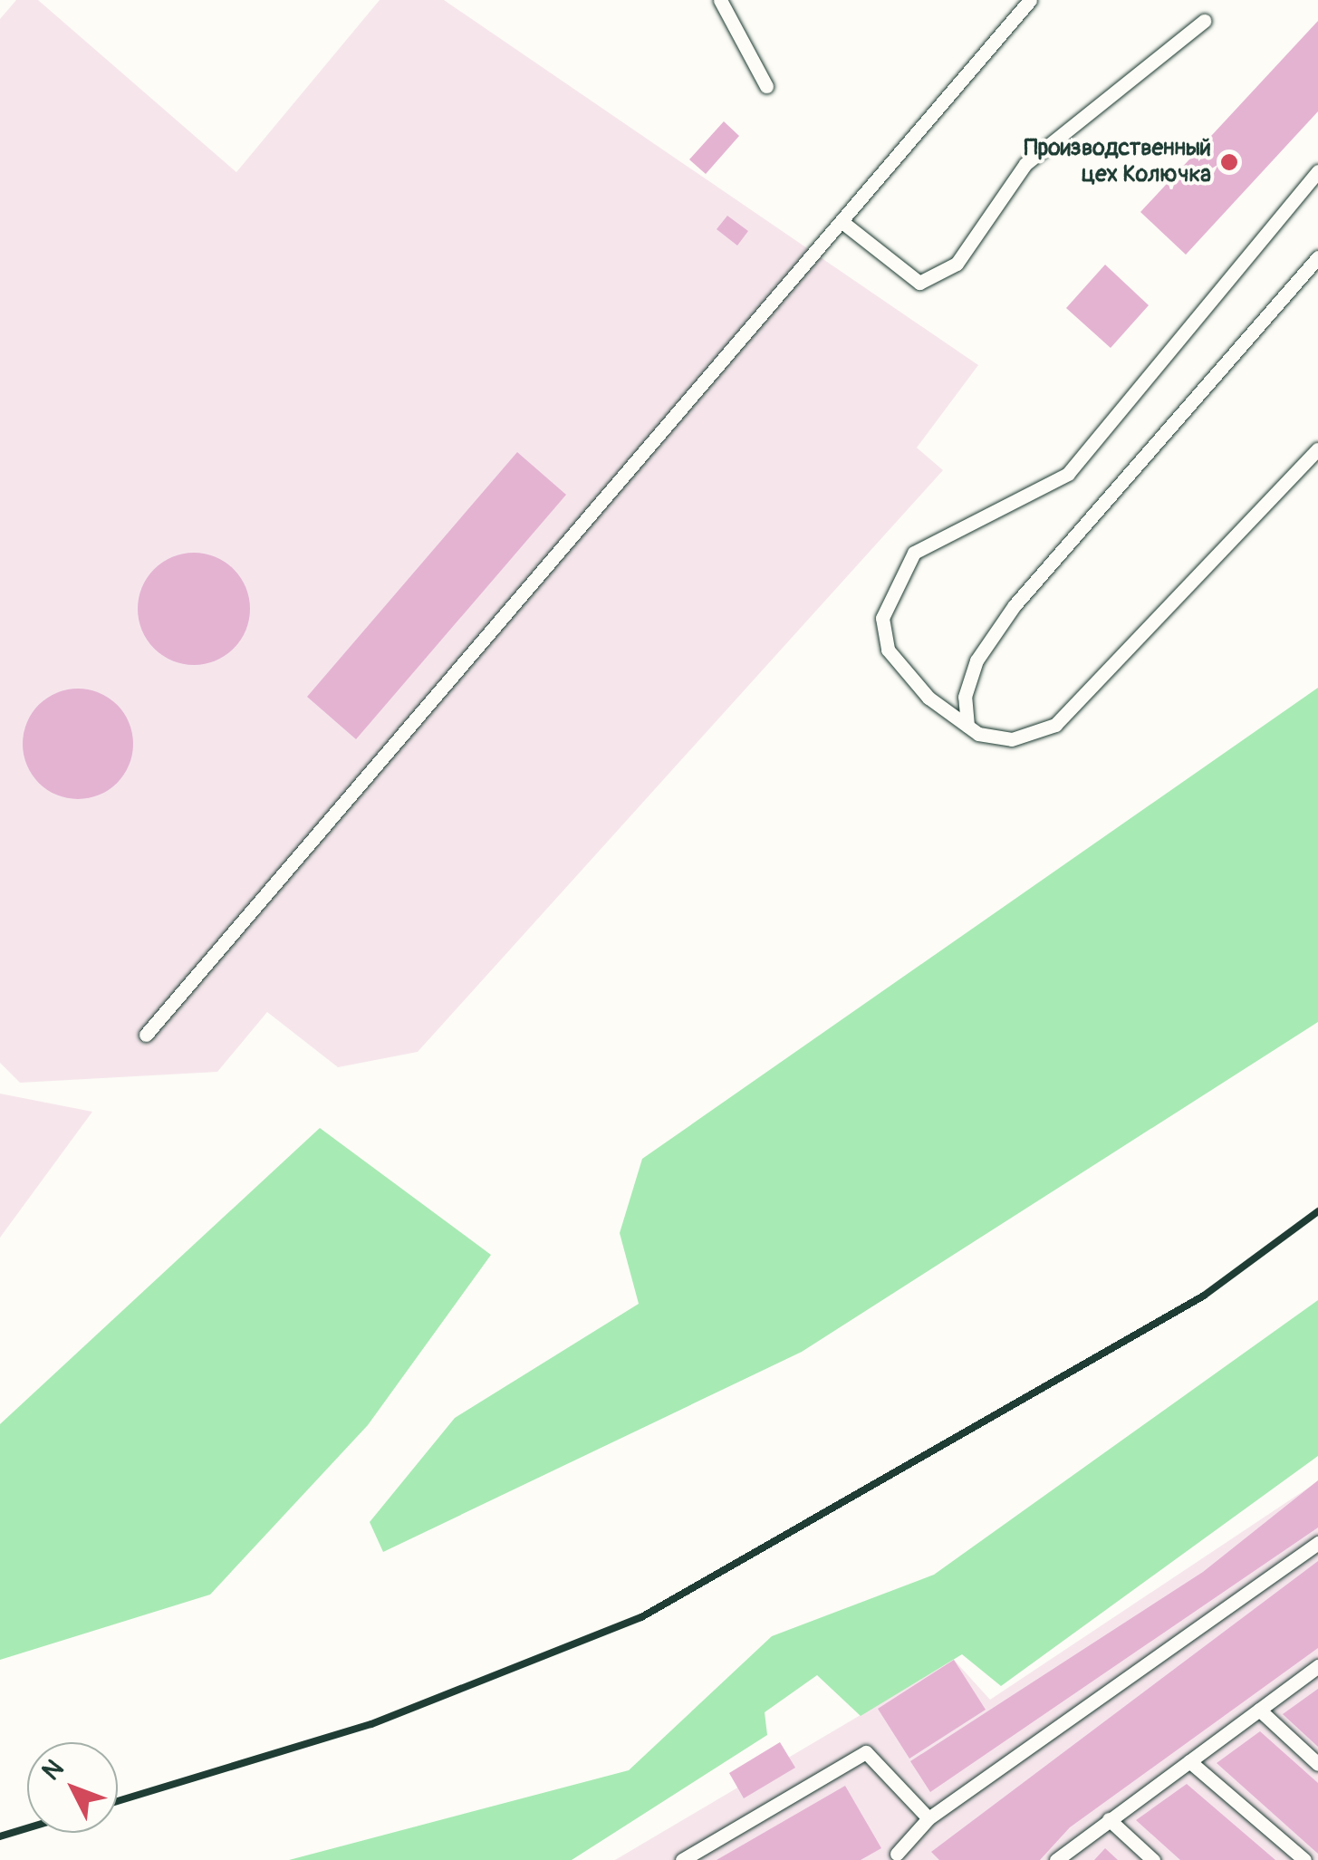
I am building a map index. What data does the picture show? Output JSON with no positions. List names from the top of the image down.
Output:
{
  "places": ["Производственный цех Колючка"],
  "north": "top left"
}
